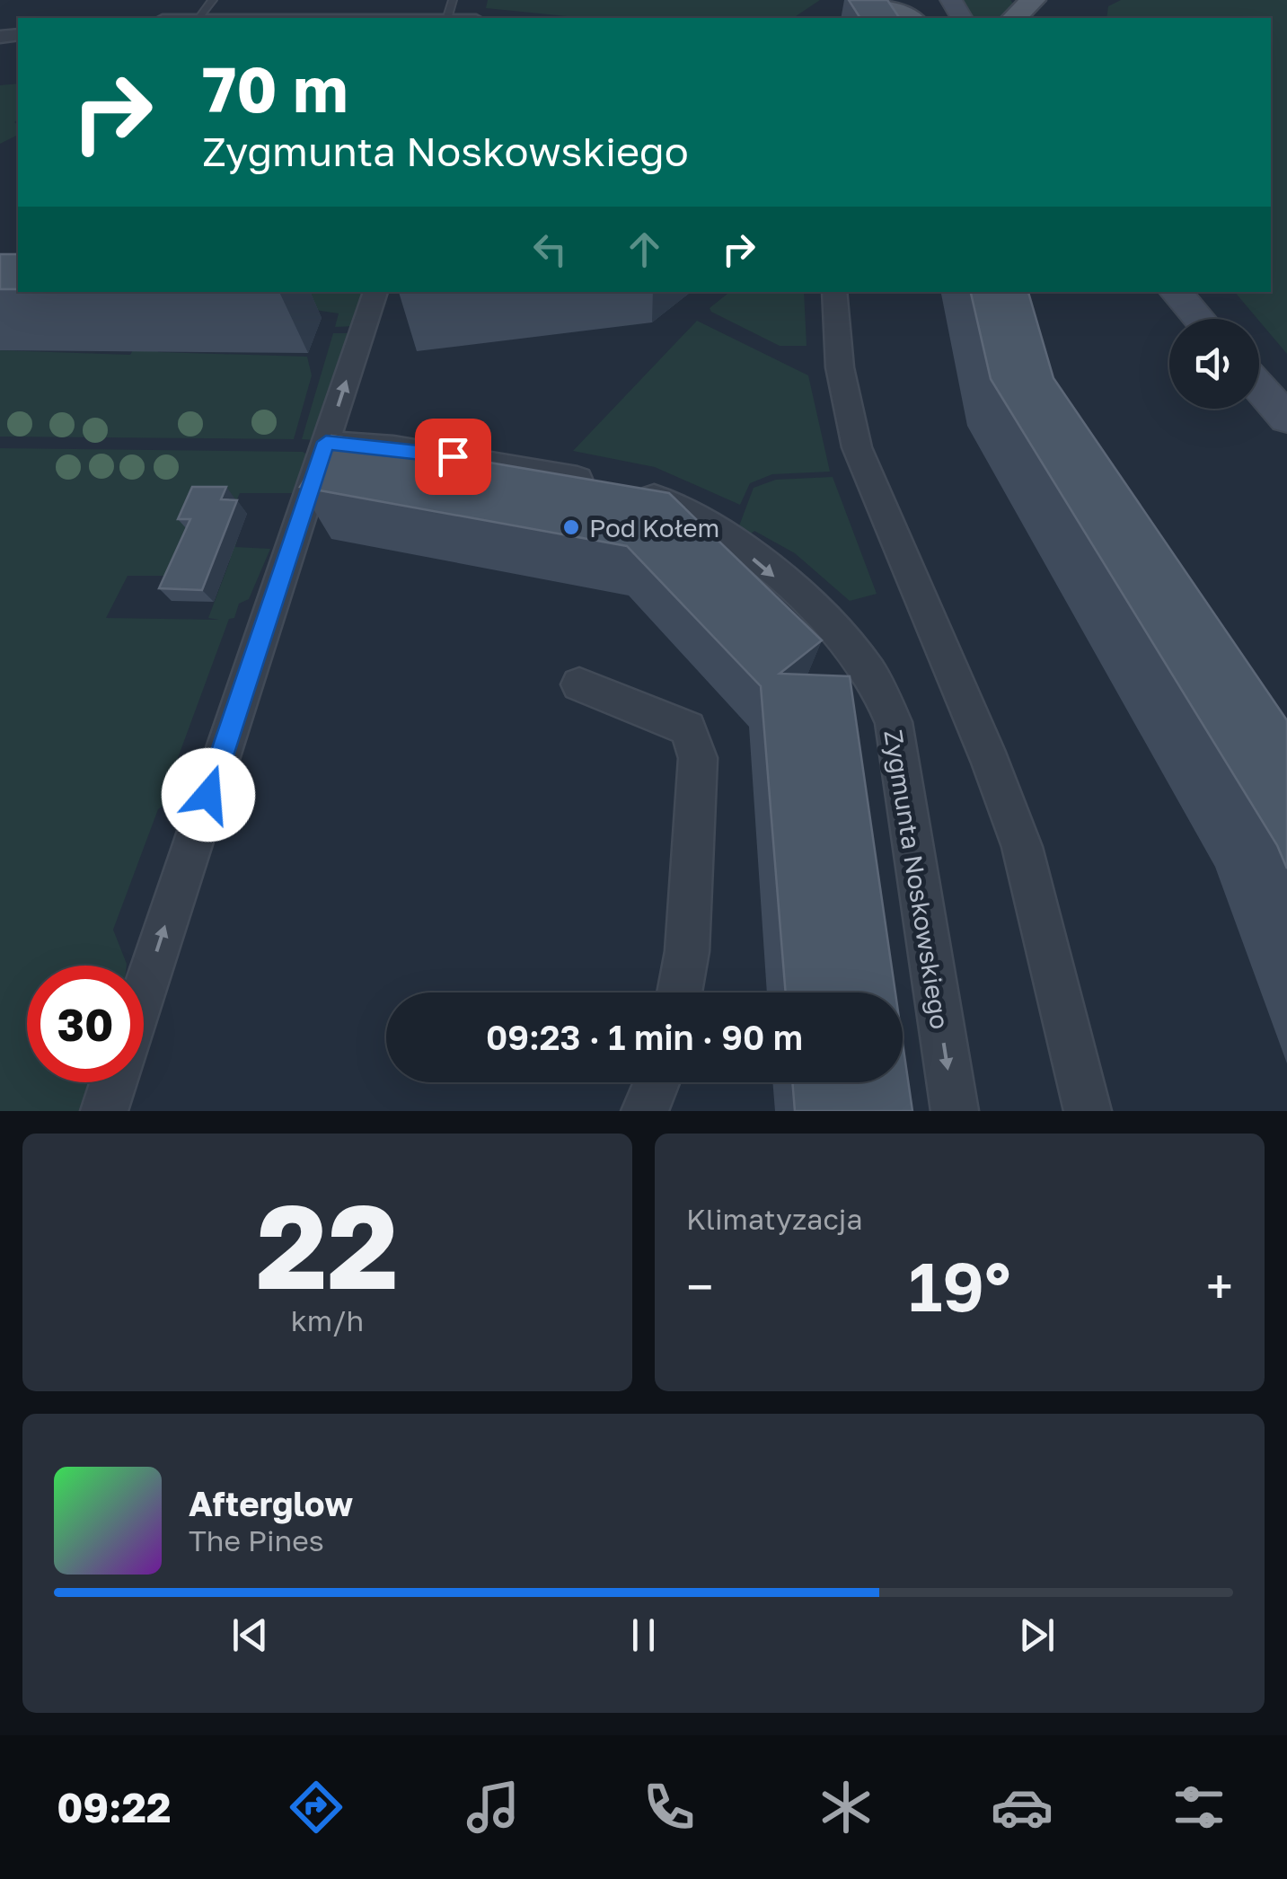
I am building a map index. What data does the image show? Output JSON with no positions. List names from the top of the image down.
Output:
{
  "streets": {
    "street": ["Zygmunta Noskowskiego"]
  },
  "one_way": ["Zygmunta Noskowskiego"],
  "places": ["Pod Kołem"],
  "page": {
    "turn": ["70 m", "Zygmunta Noskowskiego"],
    "limit": "30",
    "trip": "09:23 · 1 min · 90 m",
    "tile": [
      ["22", "km/h"],
      "Klimatyzacja"
    ],
    "heat": ["−", "19°", "+"],
    "song": ["Afterglow", "The Pines"],
    "tabs": "09:22"
  }
}
